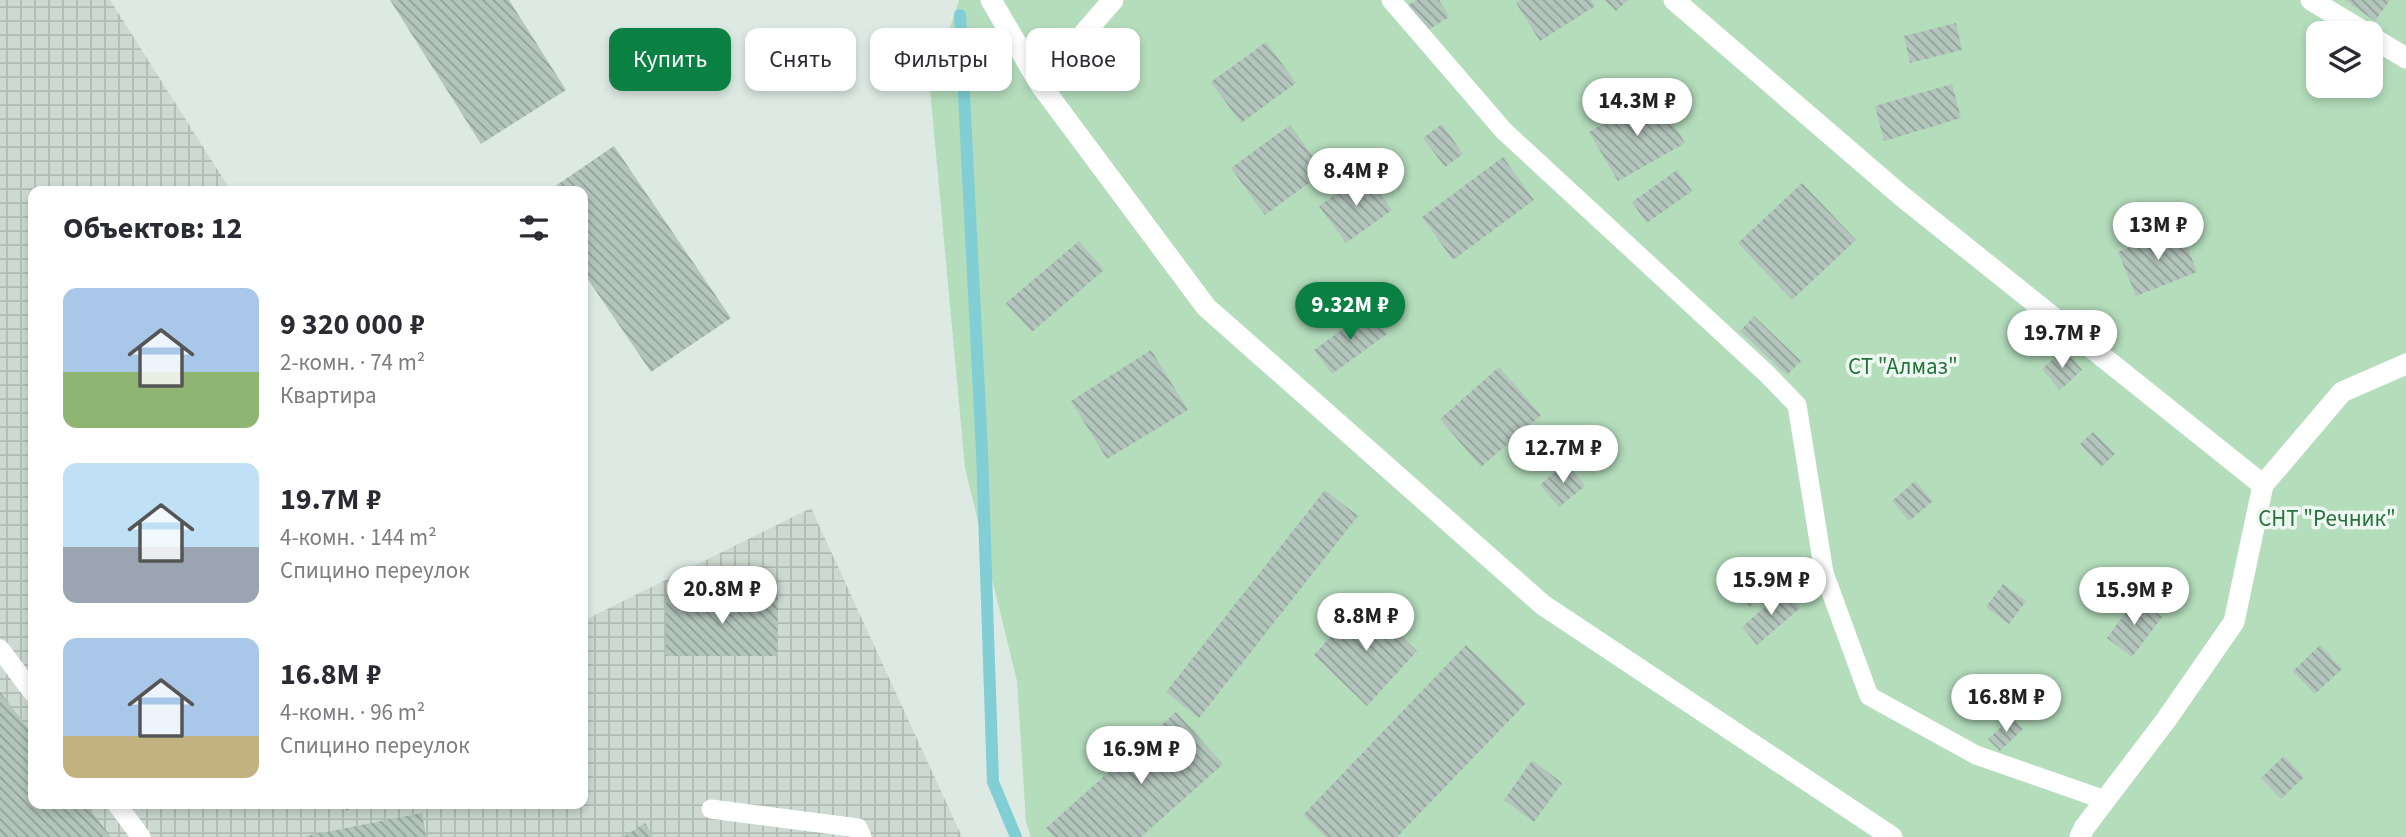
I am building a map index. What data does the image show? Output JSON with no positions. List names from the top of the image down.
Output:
{
  "parks": ["СТ \"Алмаз\"", "СНТ \"Речник\""],
  "page": {
    "chip": [
      "Купить",
      "Снять",
      "Фильтры",
      "Новое"
    ],
    "price": [
      "14.3M ₽",
      "8.4M ₽",
      "13M ₽",
      "9.32M ₽",
      "19.7M ₽",
      "12.7M ₽",
      "15.9M ₽",
      "20.8M ₽",
      "15.9M ₽",
      "8.8M ₽",
      "16.8M ₽",
      "16.9M ₽"
    ],
    "heading": "Объектов: 12",
    "list": [
      {
        "name": "9 320 000 ₽",
        "note": "2-комн. · 74 m² · Квартира"
      },
      {
        "name": "19.7M ₽",
        "note": "4-комн. · 144 m² · Спицино переулок"
      },
      {
        "name": "16.8M ₽",
        "note": "4-комн. · 96 m² · Спицино переулок"
      }
    ]
  }
}
